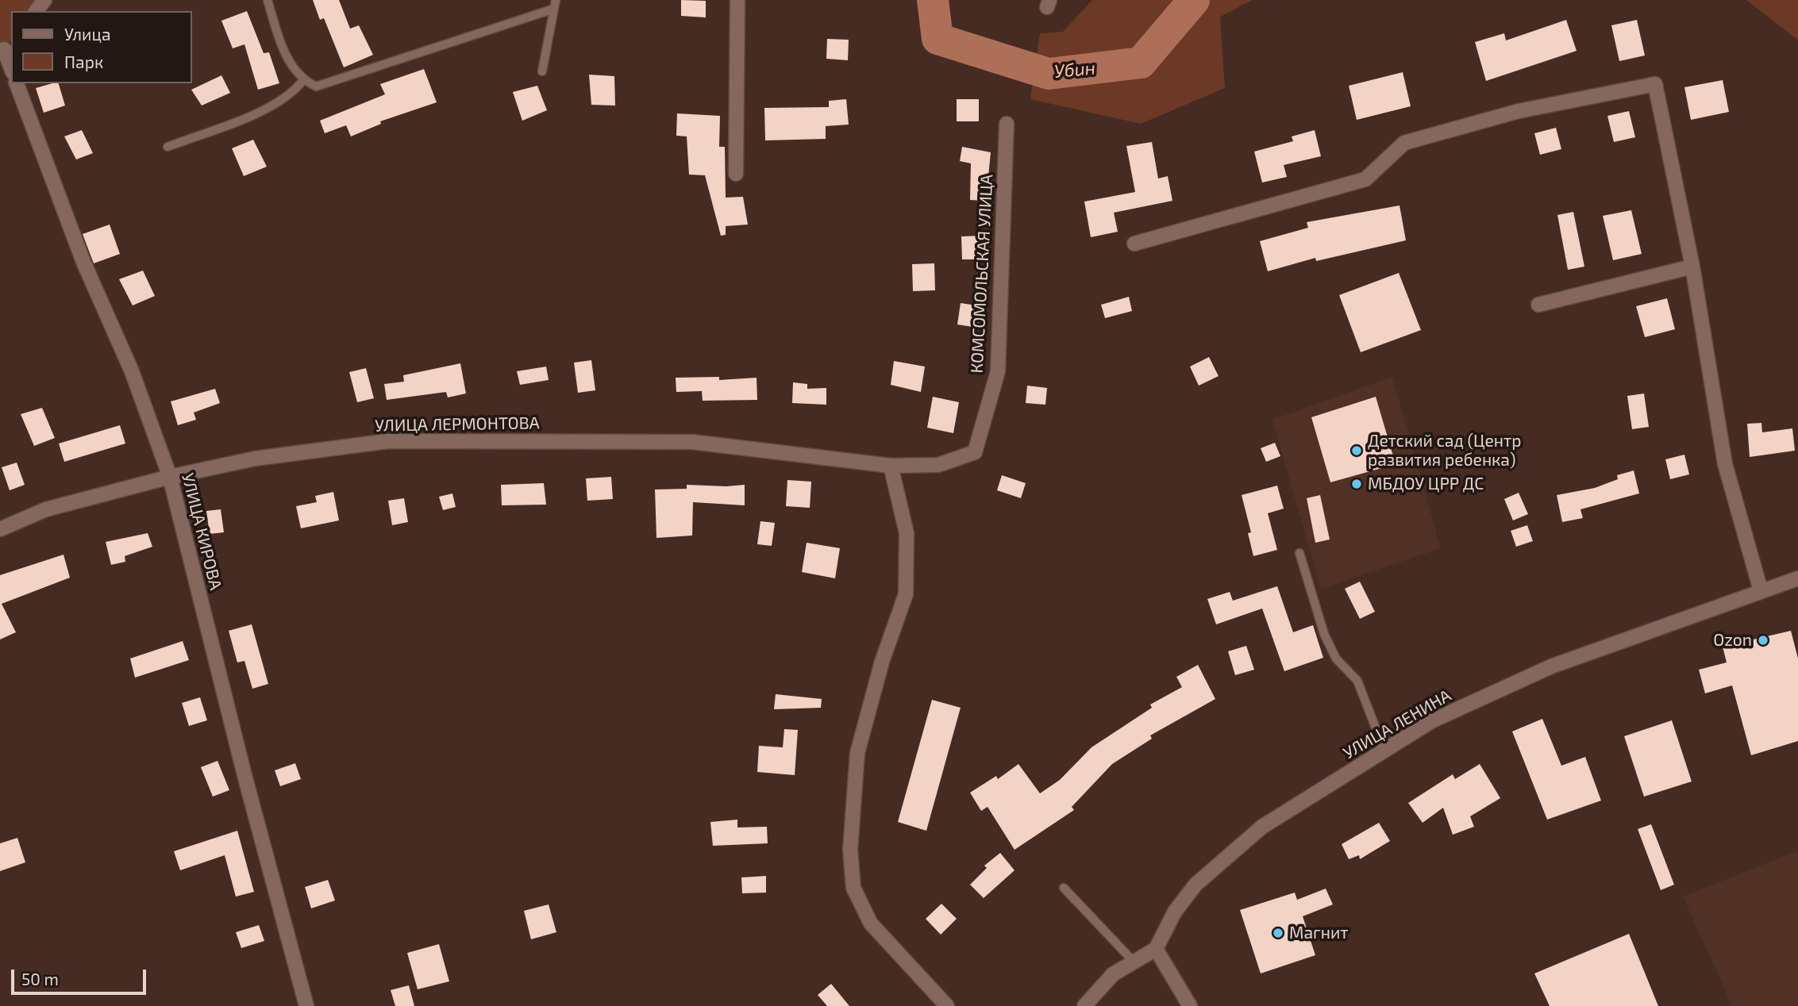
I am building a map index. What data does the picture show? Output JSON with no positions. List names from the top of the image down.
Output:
{
  "streets": {
    "street": [
      "КОМСОМОЛЬСКАЯ УЛИЦА",
      "УЛИЦА ЛЕРМОНТОВА",
      "УЛИЦА КИРОВА",
      "УЛИЦА ЛЕНИНА"
    ]
  },
  "crossings": [
    ["КОМСОМОЛЬСКАЯ УЛИЦА", "УЛИЦА ЛЕРМОНТОВА"],
    ["УЛИЦА ЛЕРМОНТОВА", "УЛИЦА КИРОВА"]
  ],
  "water": ["Убин"],
  "places": [
    "Детский сад (Центр развития ребенка)",
    "МБДОУ ЦРР ДС",
    "Ozon",
    "Магнит"
  ],
  "legend": ["Улица", "Парк"],
  "scale_bar": "50 m"
}
